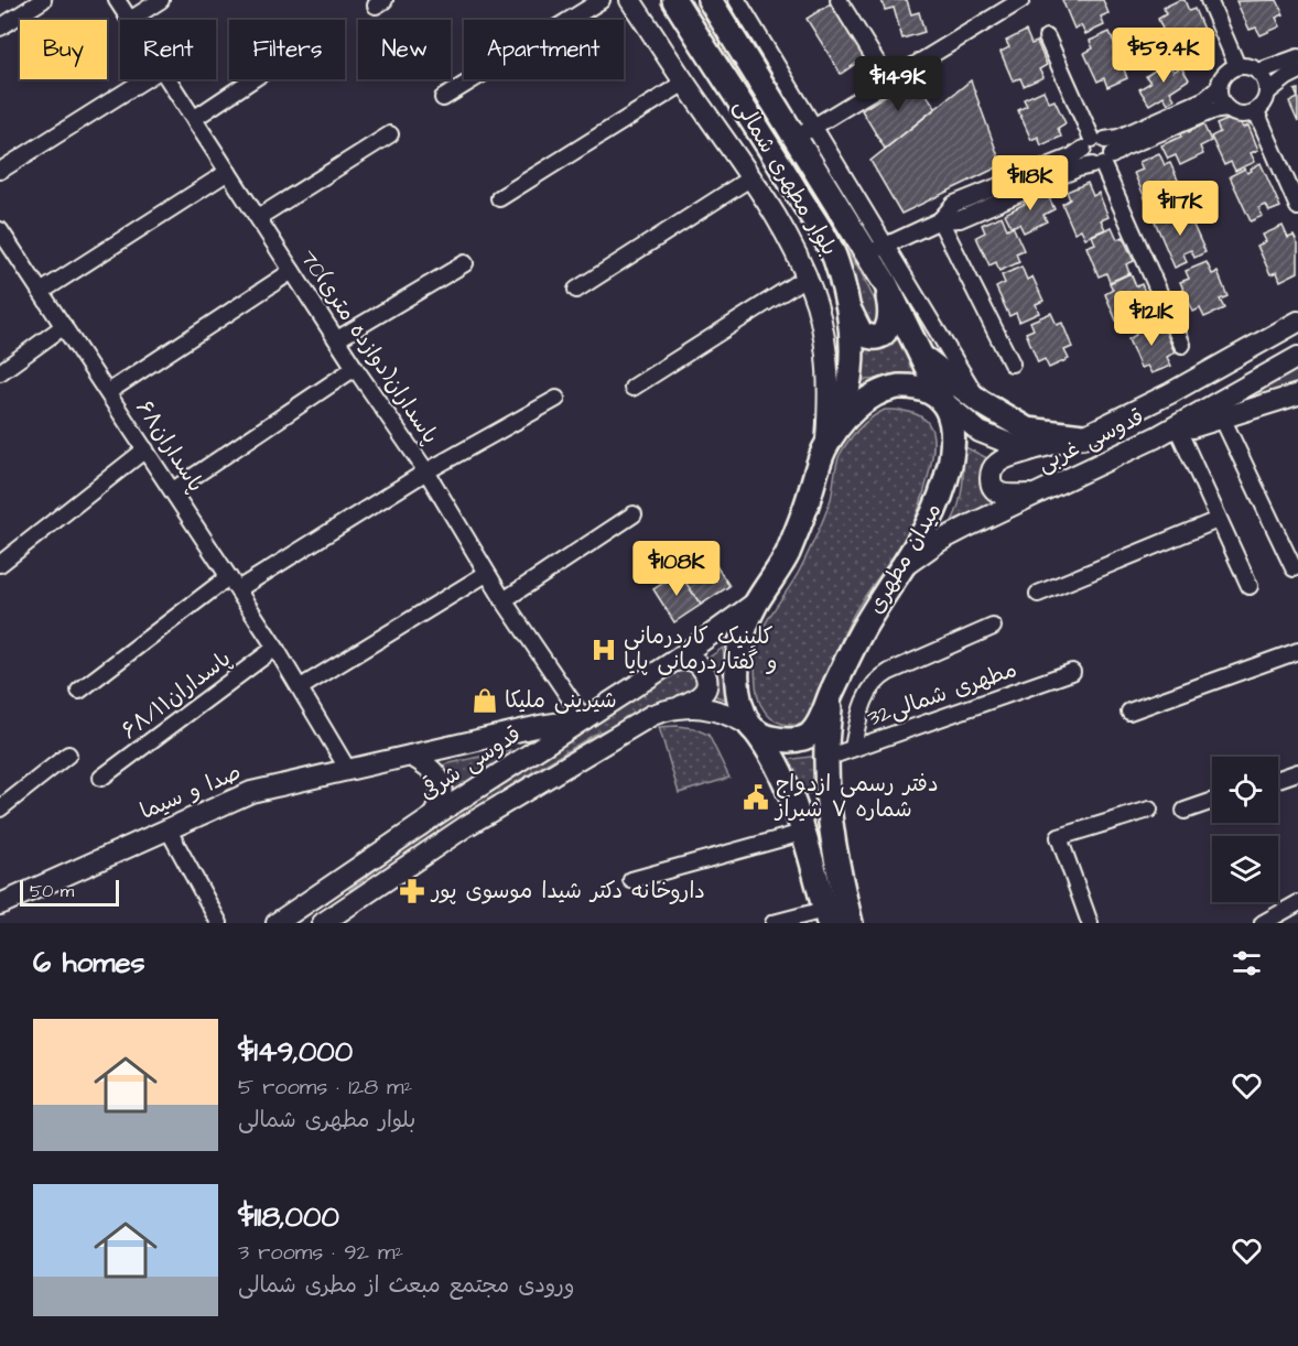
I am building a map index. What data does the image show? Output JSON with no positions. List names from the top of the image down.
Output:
{
  "streets": {
    "main road": [
      "بلوار مطهری شمالی",
      "قدوسی غربی",
      "میدان مطهری",
      "قدوسی شرقی",
      "صدا و سیما"
    ],
    "street": [
      "70پاسداران(دوازده متری)",
      "پاسداران۶۸",
      "32مطهرى شمالى",
      "پاسداران۶۸/۱۱"
    ]
  },
  "crossings": [
    ["بلوار مطهری شمالی", "قدوسی غربی"],
    ["بلوار مطهری شمالی", "میدان مطهری"],
    ["70پاسداران(دوازده متری)", "قدوسی شرقی"],
    ["70پاسداران(دوازده متری)", "صدا و سیما"],
    ["قدوسی غربی", "میدان مطهری"],
    ["پاسداران۶۸", "پاسداران۶۸/۱۱"],
    ["پاسداران۶۸", "صدا و سیما"],
    ["قدوسی شرقی", "صدا و سیما"]
  ],
  "places": {
    "hospital": ["کلینیک کاردرمانی و گفتاردرمانی پایا"],
    "shop": ["شیرینى ملیکا"],
    "public building": ["دفتر رسمی ازدواج شماره ۷ شیراز"],
    "pharmacy": ["داروخانه دکتر شیدا موسوی پور"]
  },
  "scale_bar": "50 m",
  "page": {
    "chip": [
      "Buy",
      "Rent",
      "Filters",
      "New",
      "Apartment"
    ],
    "price": [
      "$59.4K",
      "$149K",
      "$118K",
      "$117K",
      "$121K",
      "$108K"
    ],
    "scale": "50 m",
    "heading": "6 homes",
    "list": [
      {
        "name": "$149,000",
        "note": "5 rooms · 128 m² · بلوار مطهری شمالی"
      },
      {
        "name": "$118,000",
        "note": "3 rooms · 92 m² · ورودی مجتمع مبعث از مطری شمالی"
      }
    ]
  }
}
